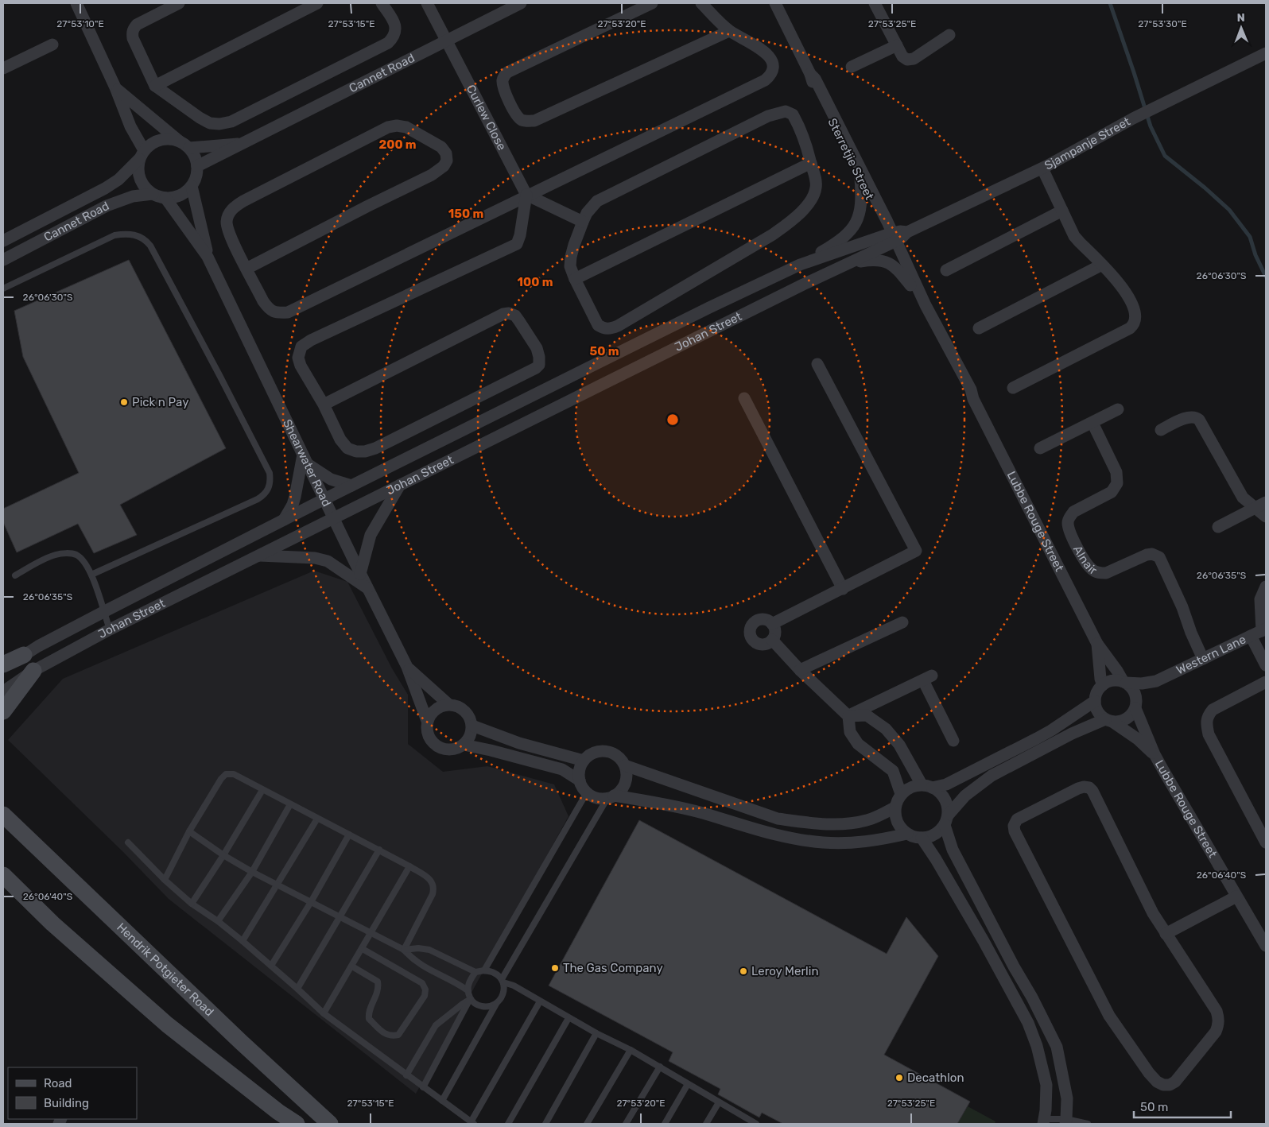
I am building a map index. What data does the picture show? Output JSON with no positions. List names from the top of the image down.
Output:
{
  "streets": {
    "main road": ["Hendrik Potgieter Road"],
    "street": [
      "Cannet Road",
      "Curlew Close",
      "Sjampanje Street",
      "Sterretjie Street",
      "Johan Street",
      "Shearwater Road",
      "Lubbe Rouge Street",
      "Alnair",
      "Western Lane"
    ]
  },
  "crossings": [
    ["Cannet Road", "Curlew Close"],
    ["Cannet Road", "Shearwater Road"],
    ["Sjampanje Street", "Sterretjie Street"],
    ["Sjampanje Street", "Johan Street"],
    ["Sjampanje Street", "Lubbe Rouge Street"],
    ["Sterretjie Street", "Johan Street"],
    ["Sterretjie Street", "Lubbe Rouge Street"],
    ["Johan Street", "Shearwater Road"],
    ["Johan Street", "Lubbe Rouge Street"],
    ["Lubbe Rouge Street", "Western Lane"],
    ["Alnair", "Western Lane"]
  ],
  "places": [
    "Pick n Pay",
    "The Gas Company",
    "Leroy Merlin",
    "Decathlon"
  ],
  "legend": ["Road", "Building"],
  "scale_bar": "50 m",
  "north": "top",
  "coordinates": [
    "27°53'10\"E",
    "27°53'15\"E",
    "27°53'20\"E",
    "27°53'25\"E",
    "27°53'30\"E",
    "26°06'30\"S",
    "26°06'35\"S",
    "26°06'40\"S"
  ],
  "rings": [
    "200 m",
    "150 m",
    "100 m",
    "50 m"
  ]
}
